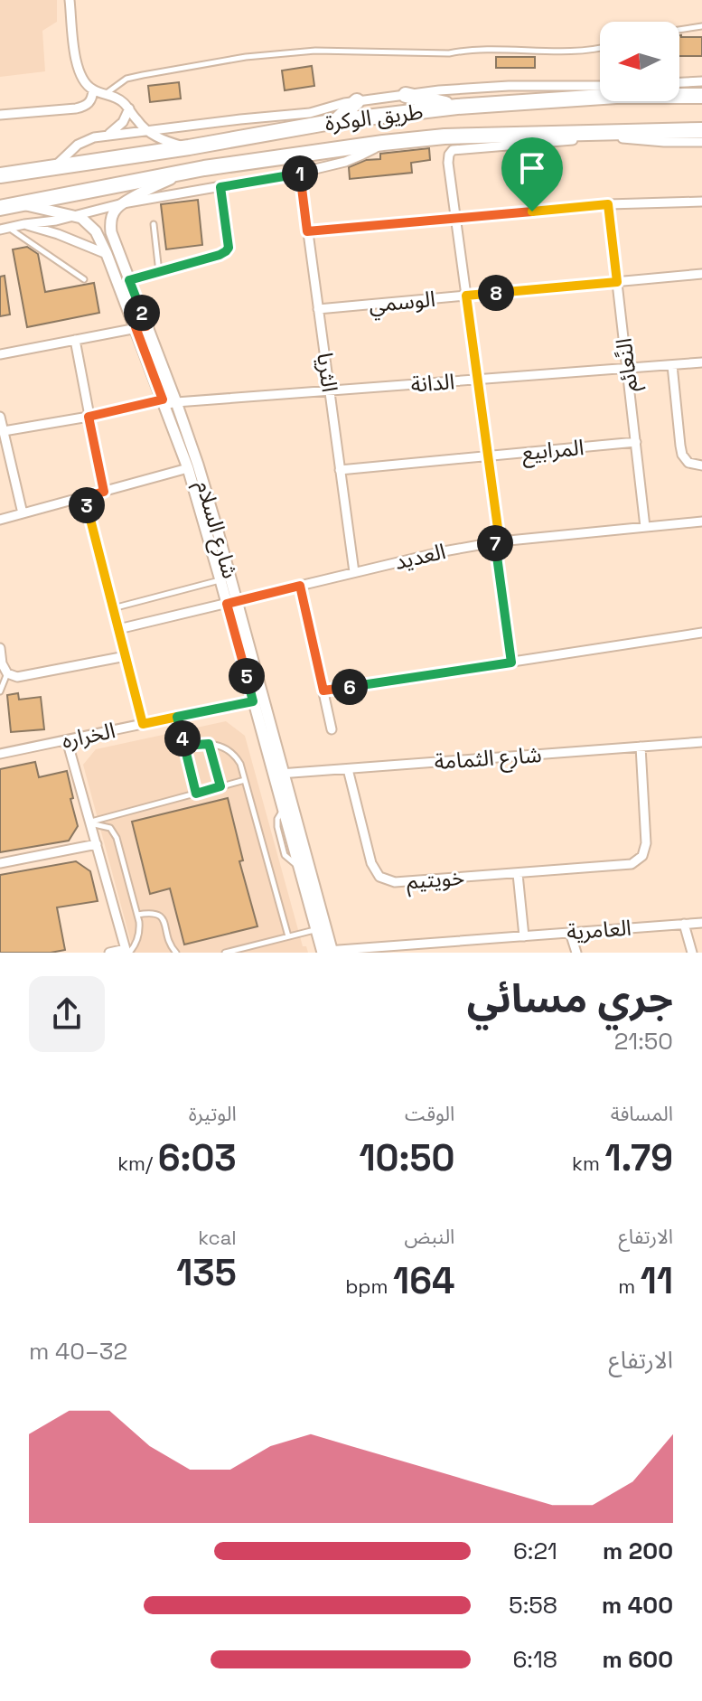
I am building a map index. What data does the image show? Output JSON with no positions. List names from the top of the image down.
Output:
{
  "streets": {
    "highway": ["طريق الوكرة"],
    "street": [
      "الوسمي",
      "النًعائم",
      "الثريا",
      "الدانة",
      "المرابيع",
      "شارع السلام",
      "العديد",
      "الخراره",
      "شارع الثمامة",
      "خويتيم",
      "العامرية"
    ]
  },
  "crossings": [
    ["طريق الوكرة", "الثريا"],
    ["طريق الوكرة", "شارع السلام"],
    ["الوسمي", "النًعائم"],
    ["الوسمي", "الثريا"],
    ["النًعائم", "الدانة"],
    ["النًعائم", "المرابيع"],
    ["النًعائم", "العديد"],
    ["الثريا", "الدانة"],
    ["الثريا", "المرابيع"],
    ["الثريا", "العديد"],
    ["الدانة", "شارع السلام"],
    ["شارع السلام", "العديد"],
    ["شارع السلام", "الخراره"],
    ["شارع السلام", "شارع الثمامة"],
    ["شارع السلام", "العامرية"],
    ["شارع الثمامة", "خويتيم"]
  ],
  "north": "left",
  "page": {
    "pins": [
      "1",
      "8",
      "2",
      "3",
      "7",
      "5",
      "6",
      "4"
    ],
    "heading": ["جري مسائي", "21:50"],
    "stats": [
      ["المسافة", "1.79 km"],
      ["الوقت", "10:50"],
      ["الوتيرة", "6:03 /km"],
      ["الارتفاع", "11 m"],
      ["النبض", "164 bpm"],
      ["kcal", "135"]
    ],
    "chart": ["الارتفاع", "32–40 m"],
    "list": [
      {
        "name": "200 m",
        "note": "6:21"
      },
      {
        "name": "400 m",
        "note": "5:58"
      },
      {
        "name": "600 m",
        "note": "6:18"
      }
    ]
  }
}
